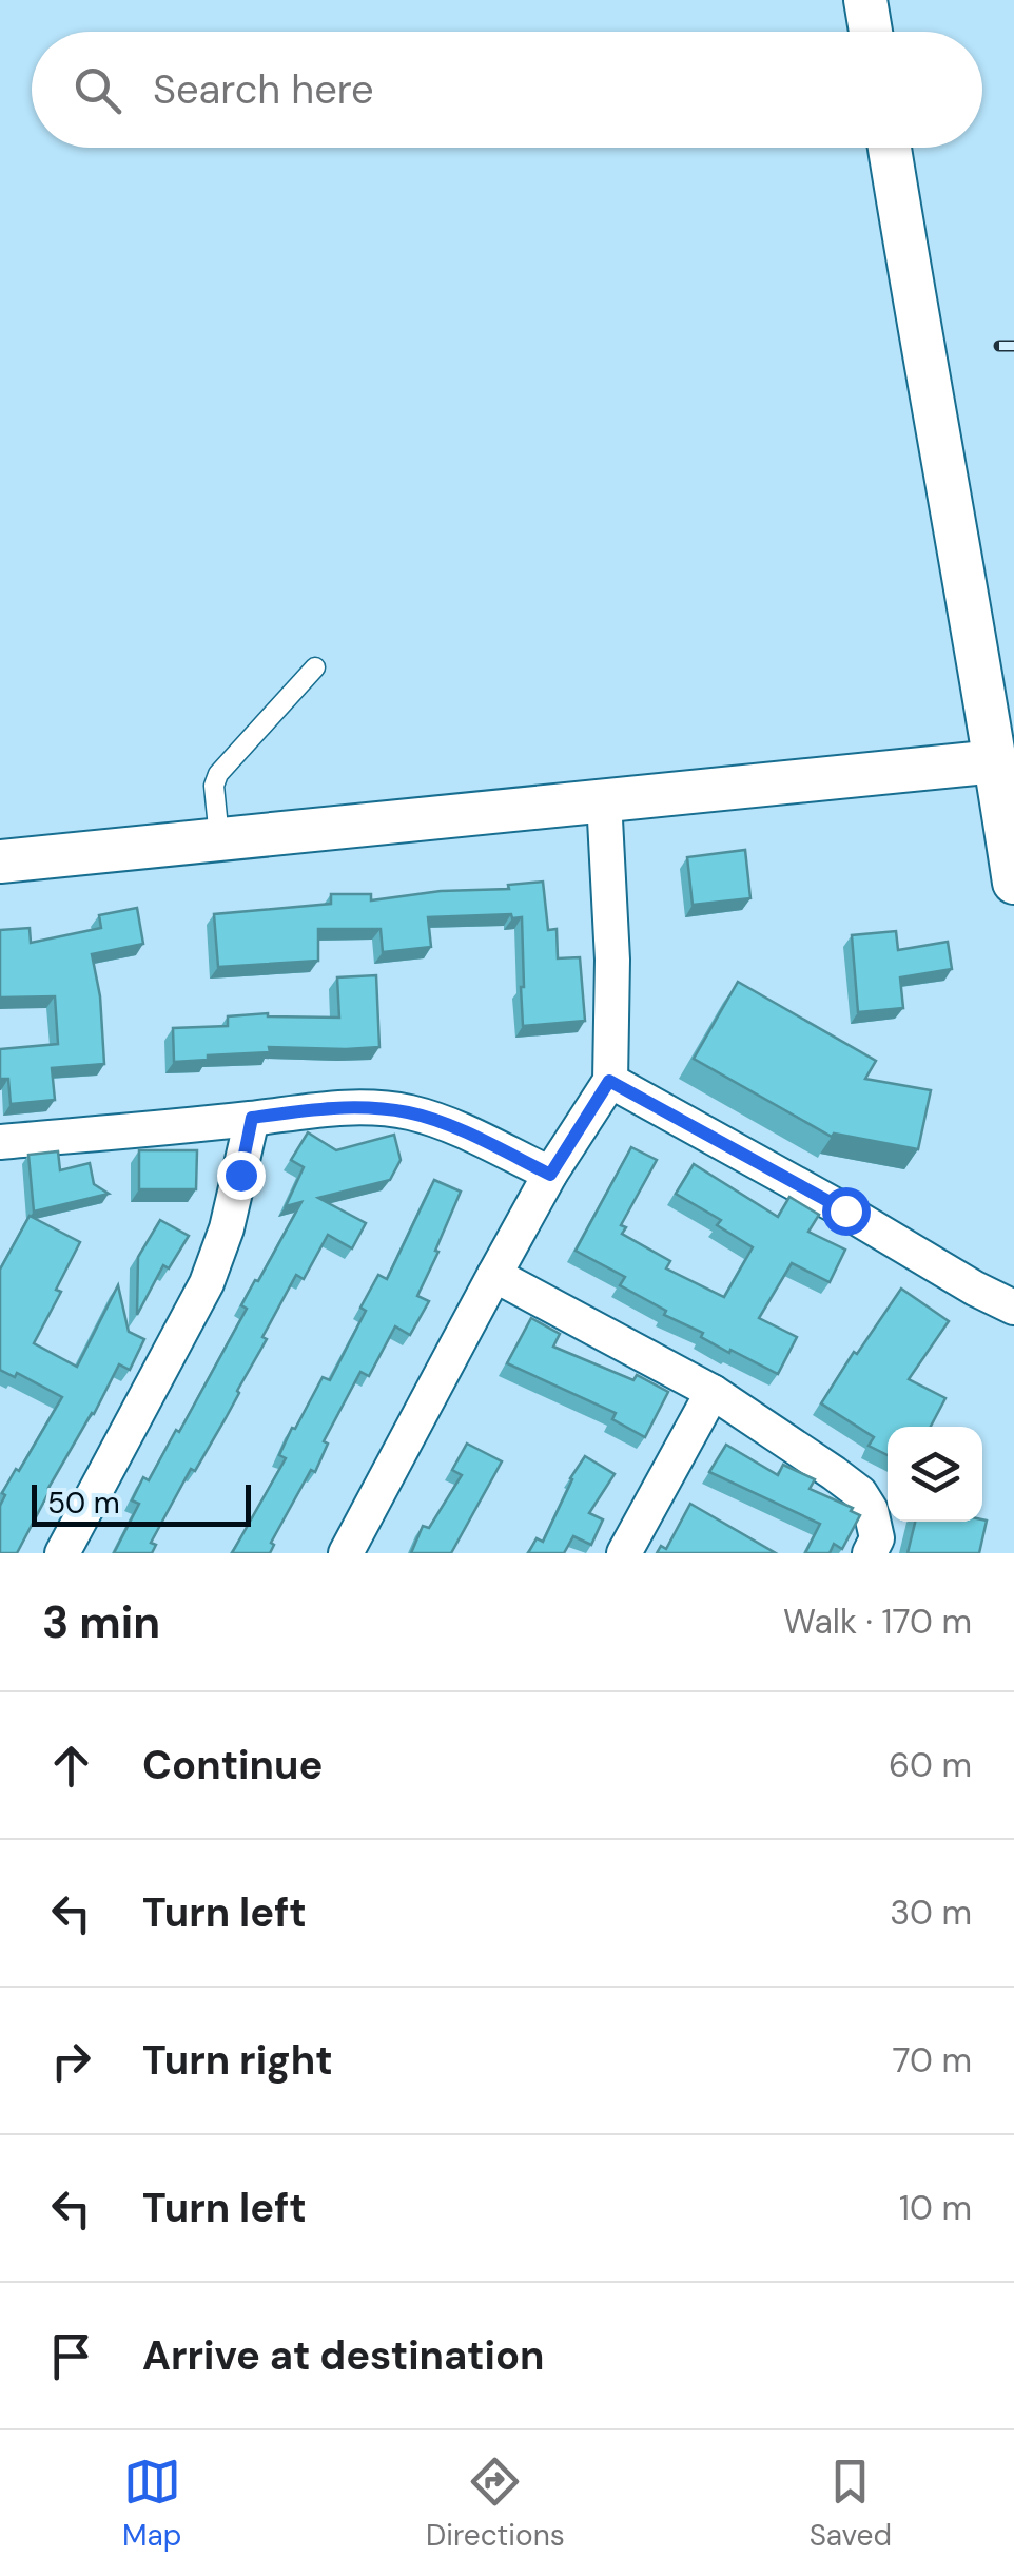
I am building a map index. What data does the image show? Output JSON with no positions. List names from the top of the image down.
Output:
{
  "scale_bar": "50 m",
  "page": {
    "search": "Search here",
    "scale": "50 m",
    "heading": ["3 min", "Walk · 170 m"],
    "list": [
      ["Continue", "60 m"],
      ["Turn left", "30 m"],
      ["Turn right", "70 m"],
      ["Turn left", "10 m"],
      "Arrive at destination"
    ],
    "nav": ["Map", "Directions", "Saved"]
  }
}
